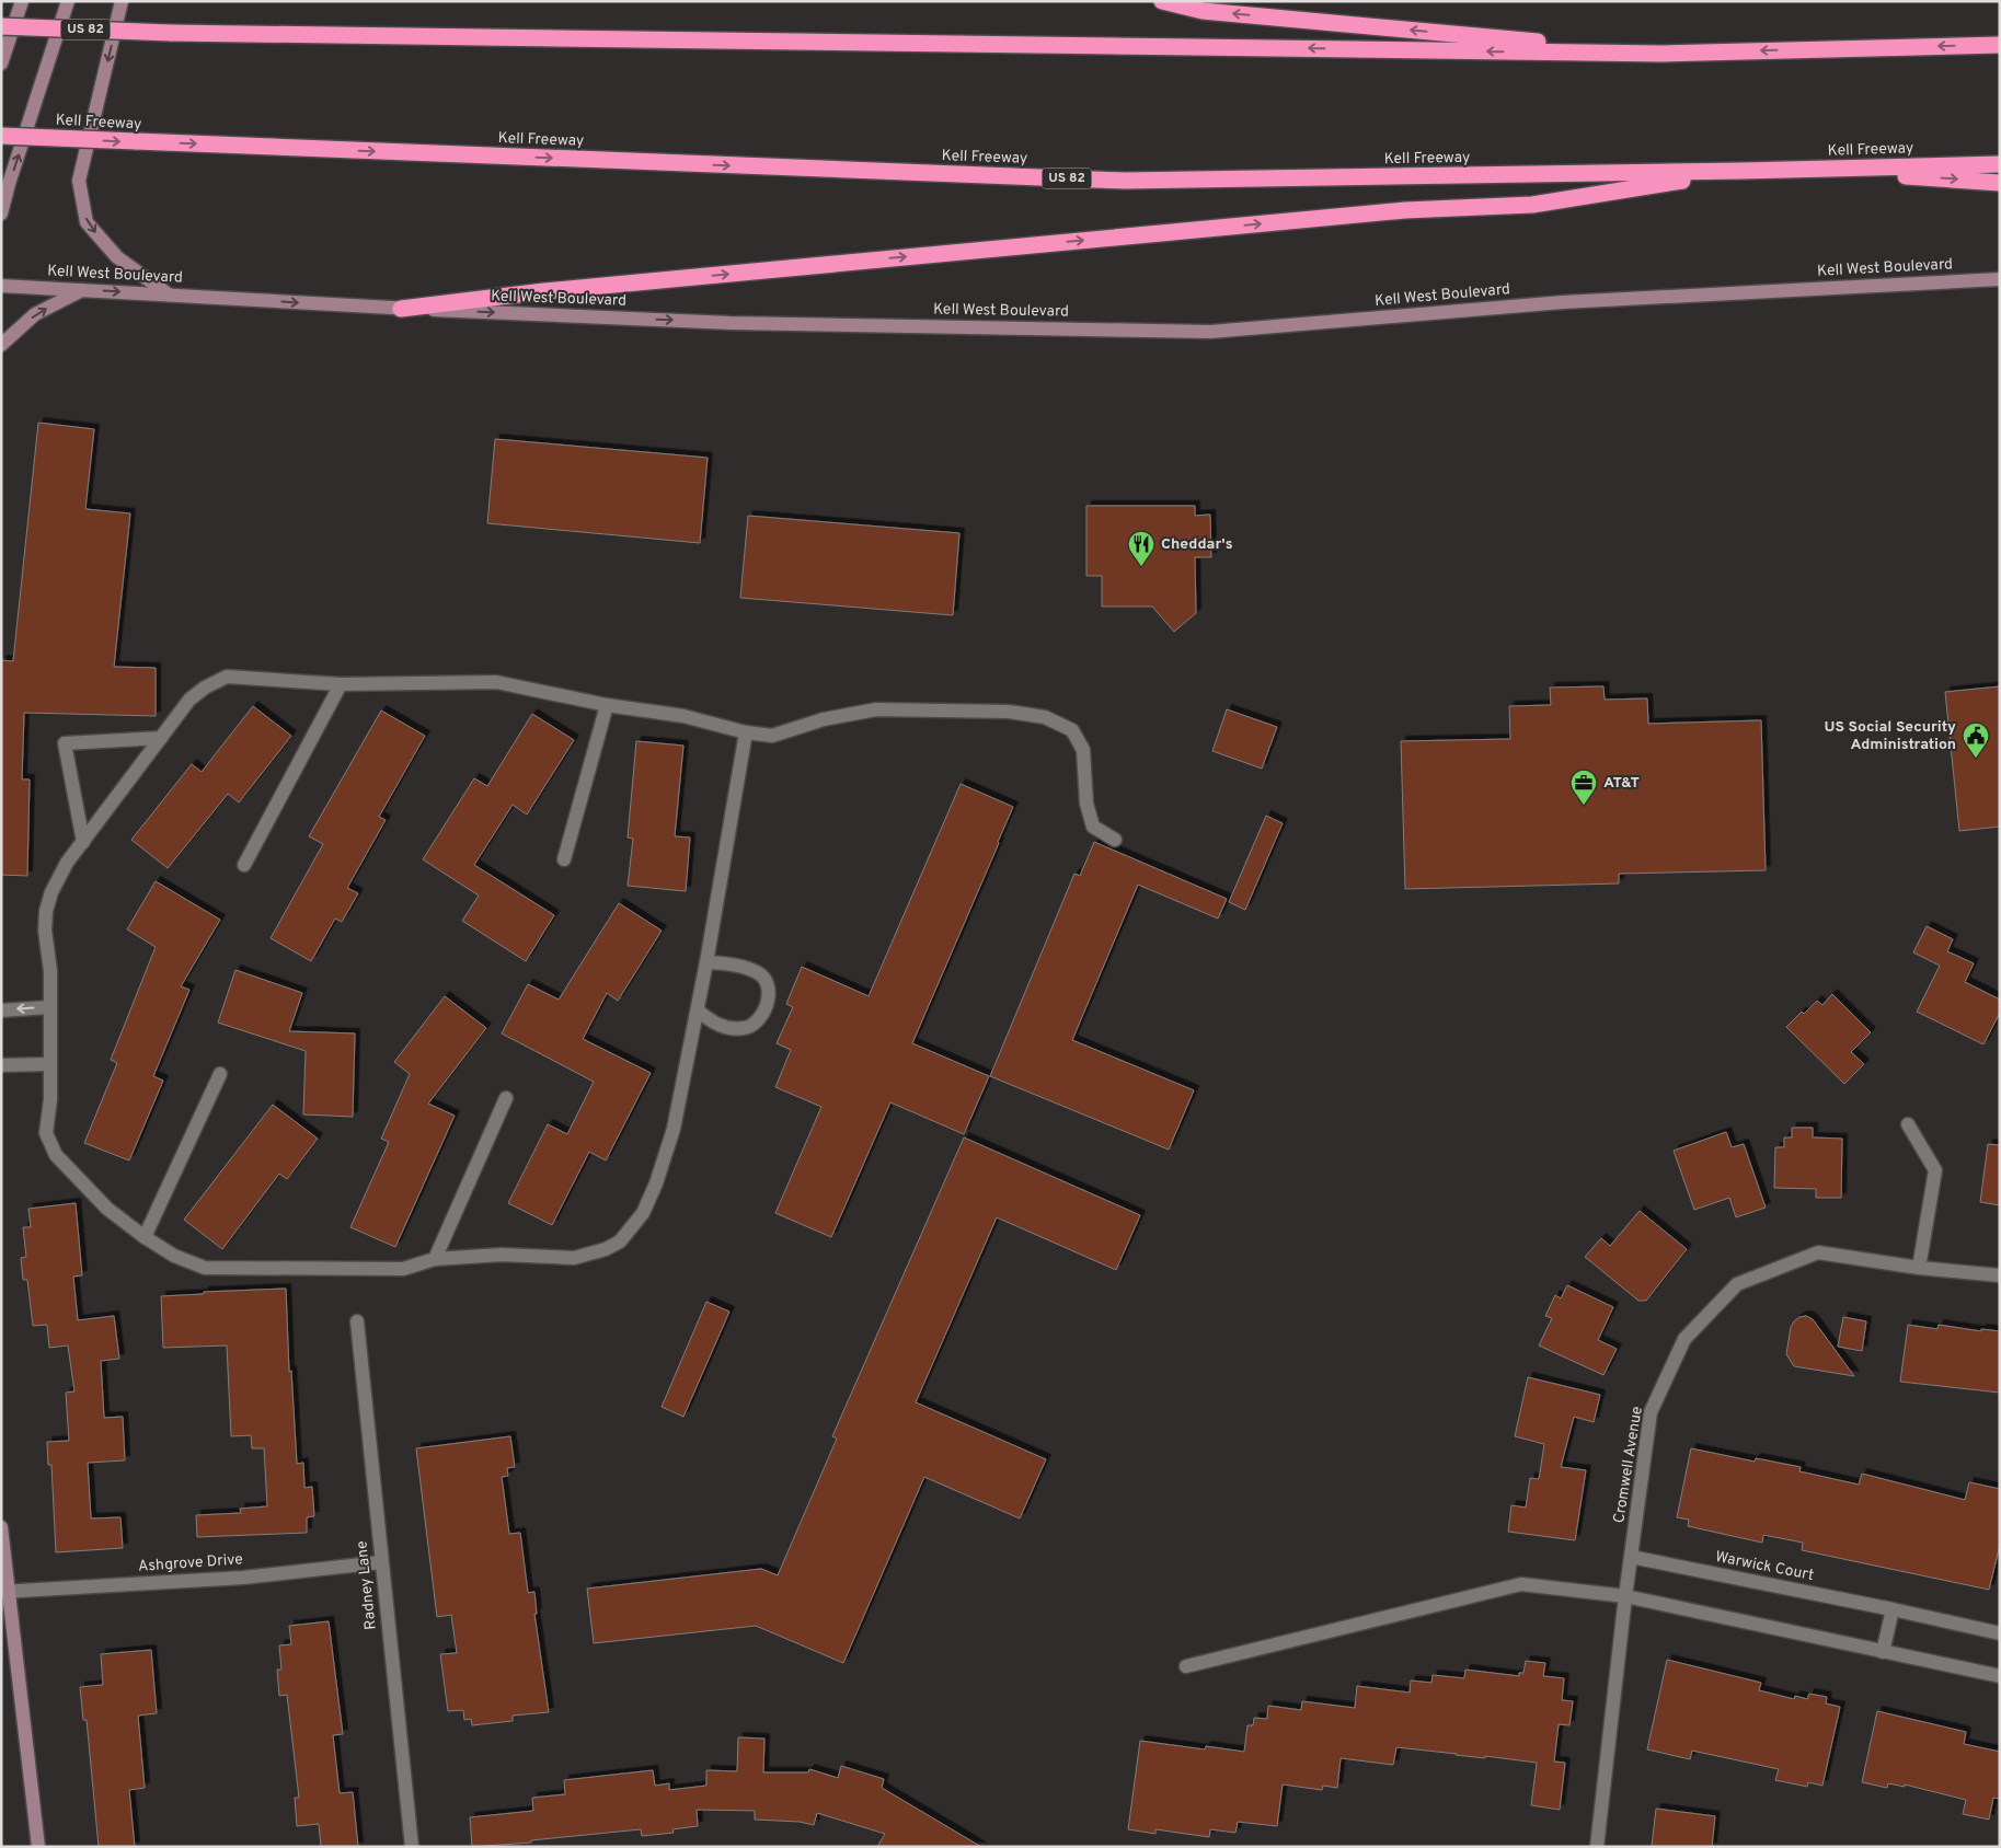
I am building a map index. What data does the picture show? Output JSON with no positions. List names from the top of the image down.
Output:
{
  "streets": {
    "highway": ["US 82", "Kell Freeway"],
    "main road": ["Kell West Boulevard"],
    "street": [
      "Cromwell Avenue",
      "Ashgrove Drive",
      "Warwick Court",
      "Radney Lane"
    ]
  },
  "crossings": [
    ["Cromwell Avenue", "Warwick Court"],
    ["Ashgrove Drive", "Radney Lane"]
  ],
  "one_way": ["Kell West Boulevard"],
  "places": {
    "restaurant": ["Cheddar's"],
    "public building": ["US Social Security Administration"],
    "office": ["AT&T"]
  }
}
